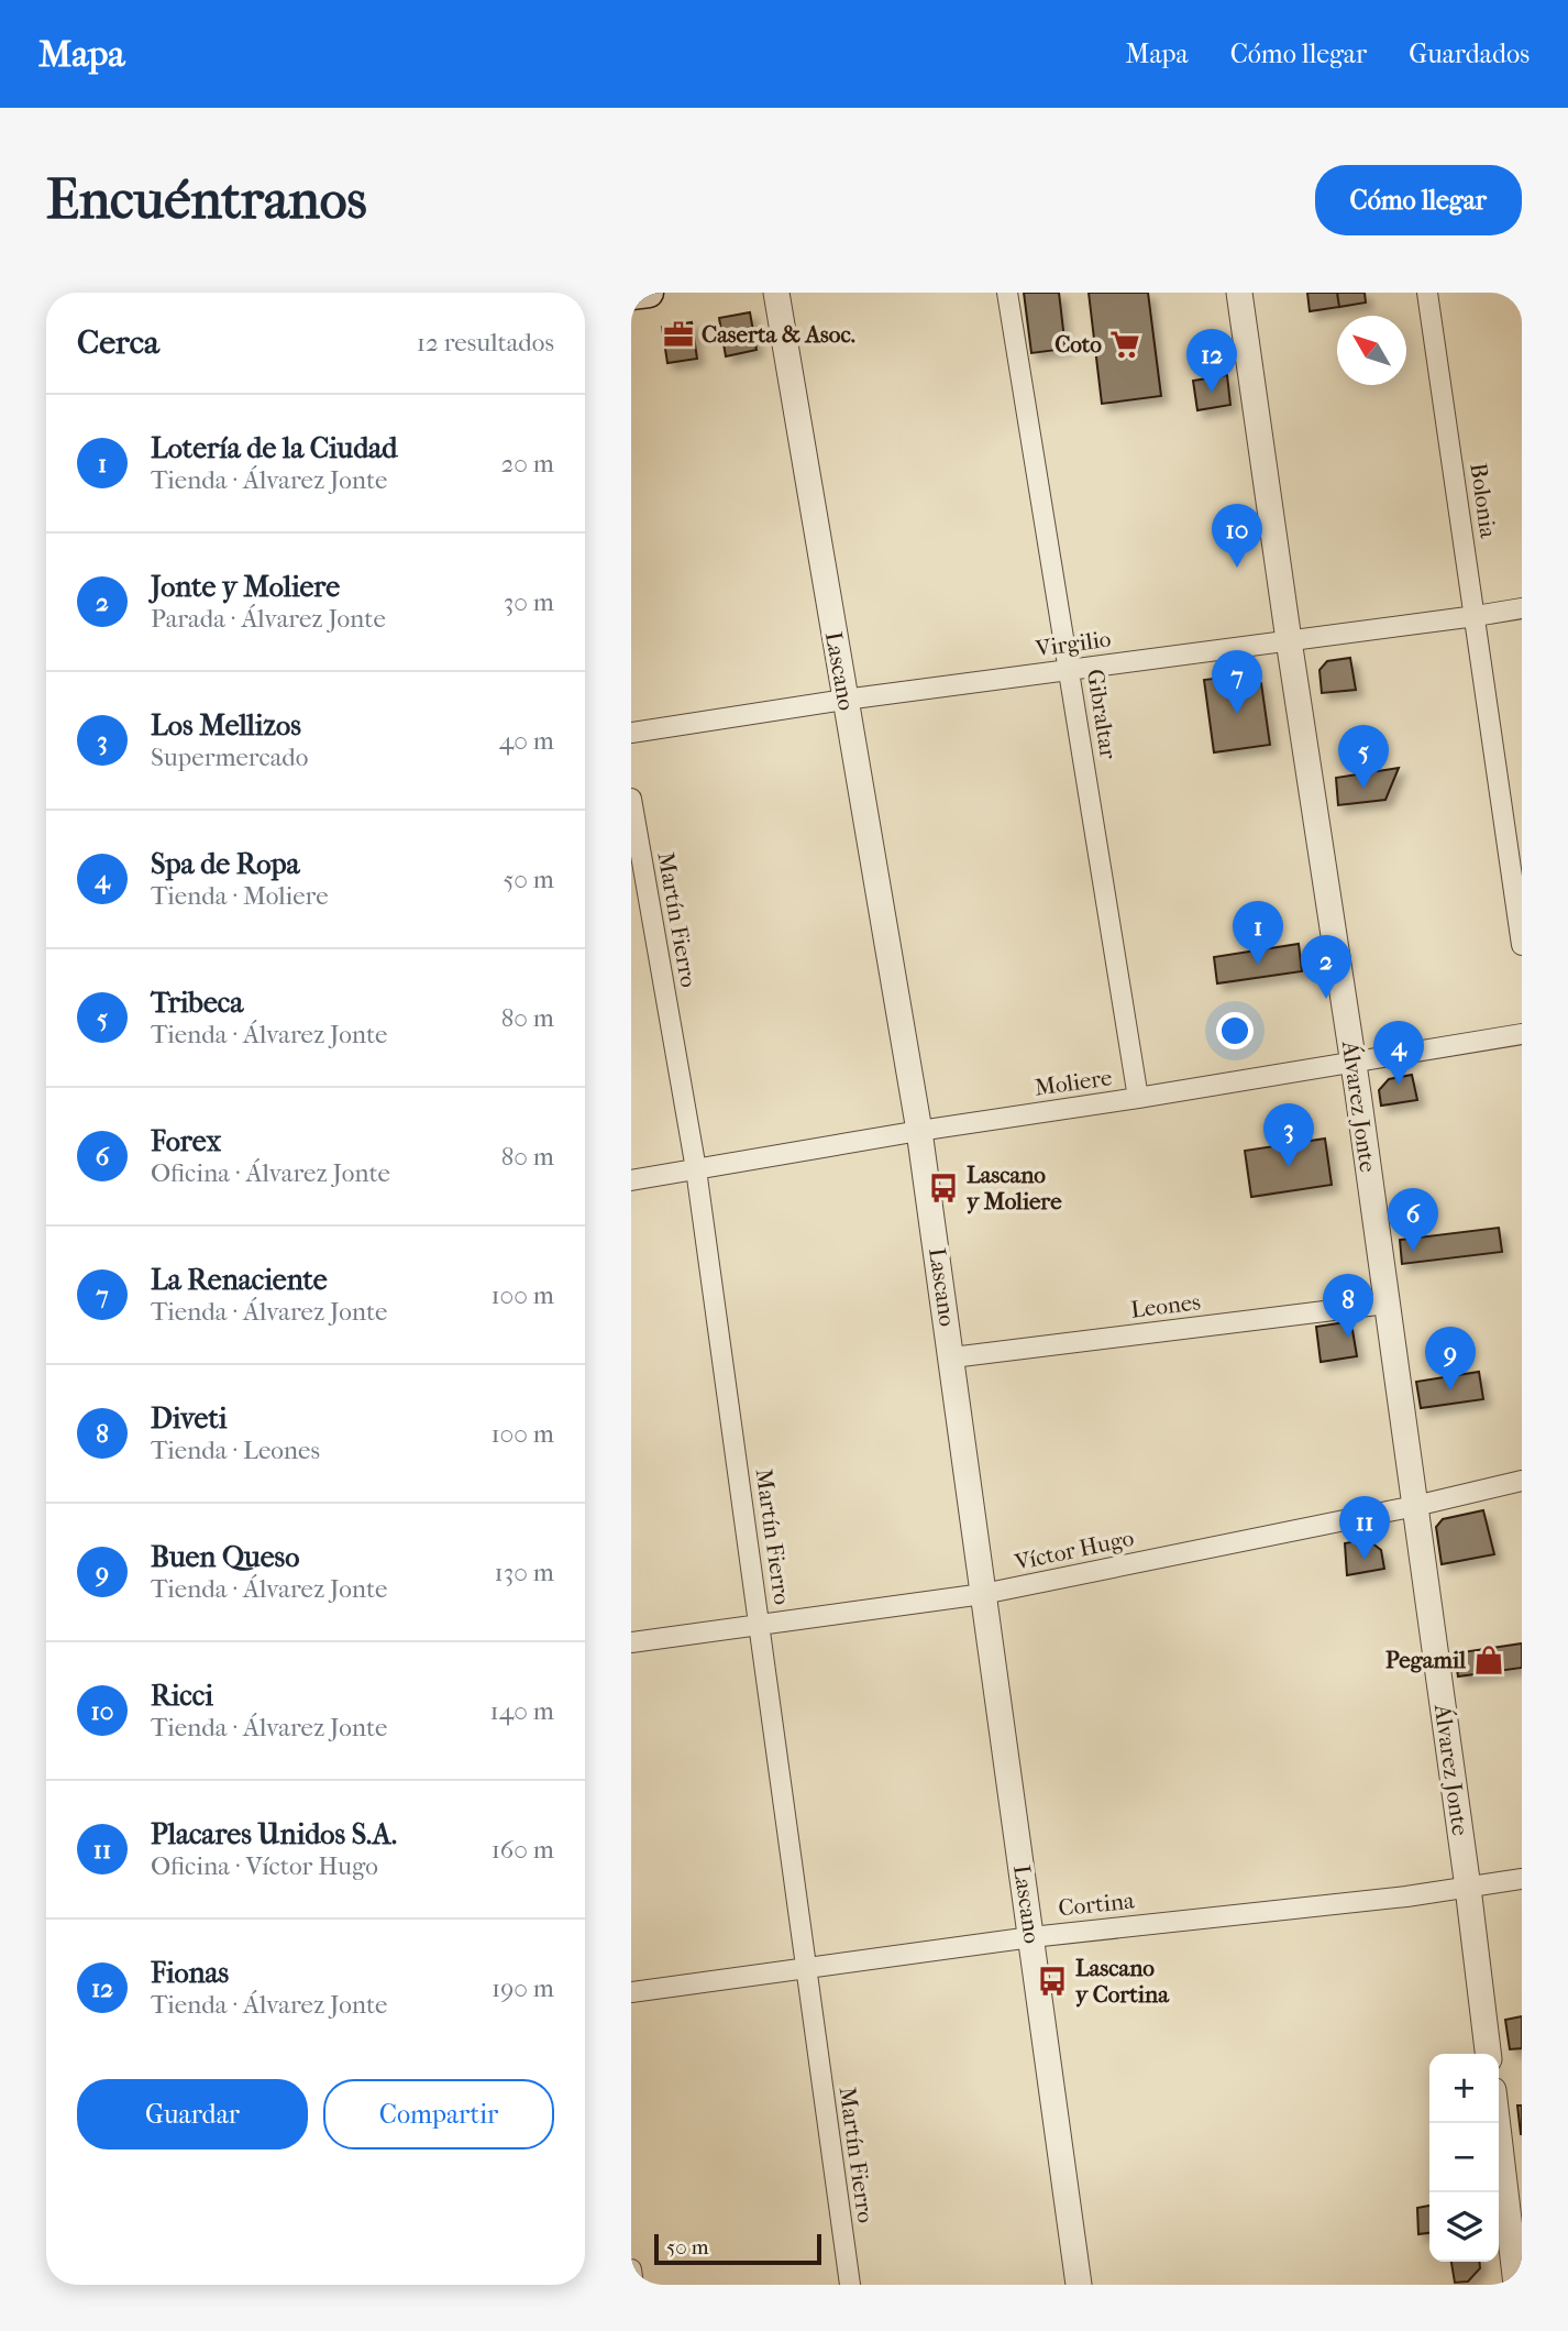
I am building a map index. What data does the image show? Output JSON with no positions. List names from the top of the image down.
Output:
{
  "streets": {
    "street": [
      "Bolonia",
      "Virgilio",
      "Lascano",
      "Gibraltar",
      "Martín Fierro",
      "Moliere",
      "Álvarez Jonte",
      "Leones",
      "Víctor Hugo",
      "Cortina"
    ]
  },
  "crossings": [
    ["Bolonia", "Virgilio"],
    ["Virgilio", "Lascano"],
    ["Virgilio", "Gibraltar"],
    ["Virgilio", "Álvarez Jonte"],
    ["Lascano", "Moliere"],
    ["Lascano", "Leones"],
    ["Lascano", "Víctor Hugo"],
    ["Lascano", "Cortina"],
    ["Gibraltar", "Moliere"],
    ["Martín Fierro", "Moliere"],
    ["Martín Fierro", "Víctor Hugo"],
    ["Martín Fierro", "Cortina"],
    ["Moliere", "Álvarez Jonte"],
    ["Álvarez Jonte", "Leones"],
    ["Álvarez Jonte", "Víctor Hugo"],
    ["Álvarez Jonte", "Cortina"]
  ],
  "places": {
    "office": ["Caserta & Asoc."],
    "supermarket": ["Coto"],
    "bus stop": ["Lascano y Moliere", "Lascano y Cortina"],
    "shop": ["Pegamil"]
  },
  "scale_bar": "50 m",
  "north": "top left",
  "page": {
    "header": "Mapa",
    "nav": ["Mapa", "Cómo llegar", "Guardados"],
    "buttons": [
      "Cómo llegar",
      ["Guardar", "Compartir"]
    ],
    "title": "Encuéntranos",
    "heading": ["Cerca", "12 resultados"],
    "pins": [
      "12",
      "10",
      "7",
      "5",
      "1",
      "2",
      "4",
      "3",
      "6",
      "8",
      "9",
      "11"
    ],
    "list": [
      {
        "mark": "1",
        "name": "Lotería de la Ciudad",
        "note": "Tienda · Álvarez Jonte",
        "value": "20 m"
      },
      {
        "mark": "2",
        "name": "Jonte y Moliere",
        "note": "Parada · Álvarez Jonte",
        "value": "30 m"
      },
      {
        "mark": "3",
        "name": "Los Mellizos",
        "note": "Supermercado",
        "value": "40 m"
      },
      {
        "mark": "4",
        "name": "Spa de Ropa",
        "note": "Tienda · Moliere",
        "value": "50 m"
      },
      {
        "mark": "5",
        "name": "Tribeca",
        "note": "Tienda · Álvarez Jonte",
        "value": "80 m"
      },
      {
        "mark": "6",
        "name": "Forex",
        "note": "Oficina · Álvarez Jonte",
        "value": "80 m"
      },
      {
        "mark": "7",
        "name": "La Renaciente",
        "note": "Tienda · Álvarez Jonte",
        "value": "100 m"
      },
      {
        "mark": "8",
        "name": "Diveti",
        "note": "Tienda · Leones",
        "value": "100 m"
      },
      {
        "mark": "9",
        "name": "Buen Queso",
        "note": "Tienda · Álvarez Jonte",
        "value": "130 m"
      },
      {
        "mark": "10",
        "name": "Ricci",
        "note": "Tienda · Álvarez Jonte",
        "value": "140 m"
      },
      {
        "mark": "11",
        "name": "Placares Unidos S.A.",
        "note": "Oficina · Víctor Hugo",
        "value": "160 m"
      },
      {
        "mark": "12",
        "name": "Fionas",
        "note": "Tienda · Álvarez Jonte",
        "value": "190 m"
      }
    ],
    "map_buttons": ["+", "−"],
    "scale": "50 m"
  }
}
